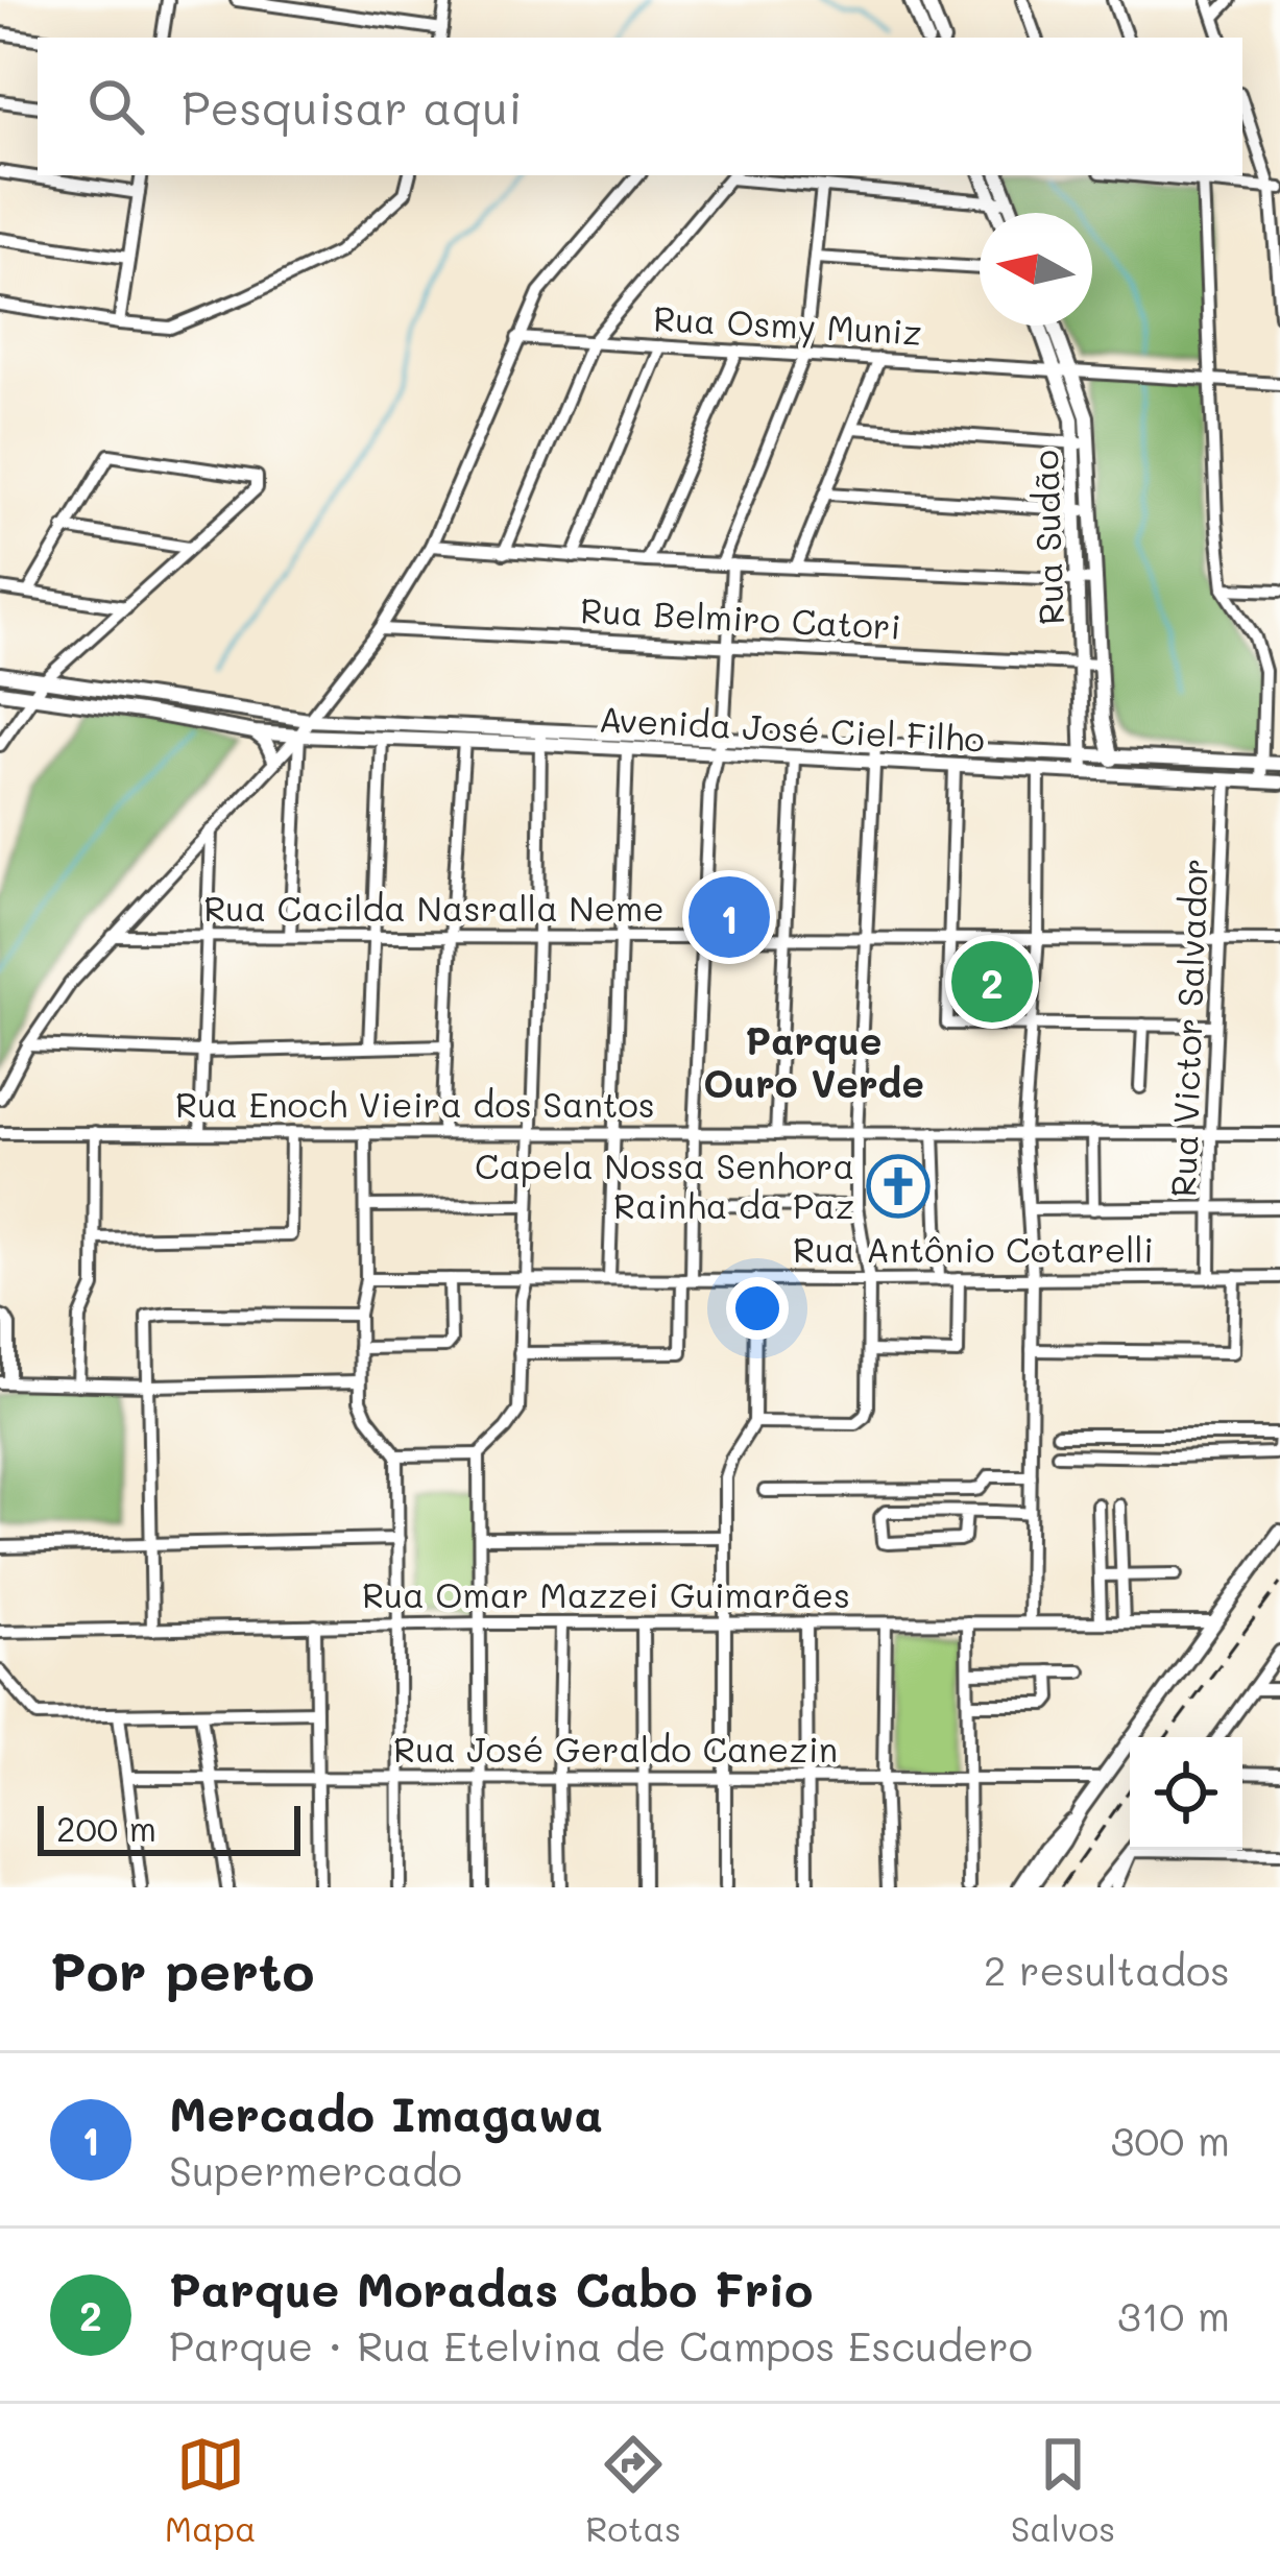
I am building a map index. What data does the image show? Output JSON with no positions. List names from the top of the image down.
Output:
{
  "streets": {
    "street": [
      "Rua Osmy Muniz",
      "Rua Sudão",
      "Rua Belmiro Catori",
      "Avenida José Ciel Filho",
      "Rua Cacilda Nasralla Neme",
      "Rua Victor Salvador",
      "Rua Enoch Vieira dos Santos",
      "Rua Antônio Cotarelli",
      "Rua Omar Mazzei Guimarães",
      "Rua José Geraldo Canezin"
    ]
  },
  "crossings": [
    ["Rua Osmy Muniz", "Rua Sudão"],
    ["Rua Sudão", "Rua Belmiro Catori"],
    ["Rua Sudão", "Avenida José Ciel Filho"],
    ["Avenida José Ciel Filho", "Rua Victor Salvador"],
    ["Rua Cacilda Nasralla Neme", "Rua Victor Salvador"],
    ["Rua Victor Salvador", "Rua Enoch Vieira dos Santos"],
    ["Rua Victor Salvador", "Rua Antônio Cotarelli"]
  ],
  "districts": ["Parque Ouro Verde"],
  "places": {
    "church": ["Capela Nossa Senhora Rainha da Paz"]
  },
  "scale_bar": "200 m",
  "north": "left",
  "page": {
    "search": "Pesquisar aqui",
    "pins": ["1", "2"],
    "scale": "200 m",
    "heading": ["Por perto", "2 resultados"],
    "list": [
      {
        "mark": "1",
        "name": "Mercado Imagawa",
        "note": "Supermercado",
        "value": "300 m"
      },
      {
        "mark": "2",
        "name": "Parque Moradas Cabo Frio",
        "note": "Parque · Rua Etelvina de Campos Escudero",
        "value": "310 m"
      }
    ],
    "nav": ["Mapa", "Rotas", "Salvos"]
  }
}
